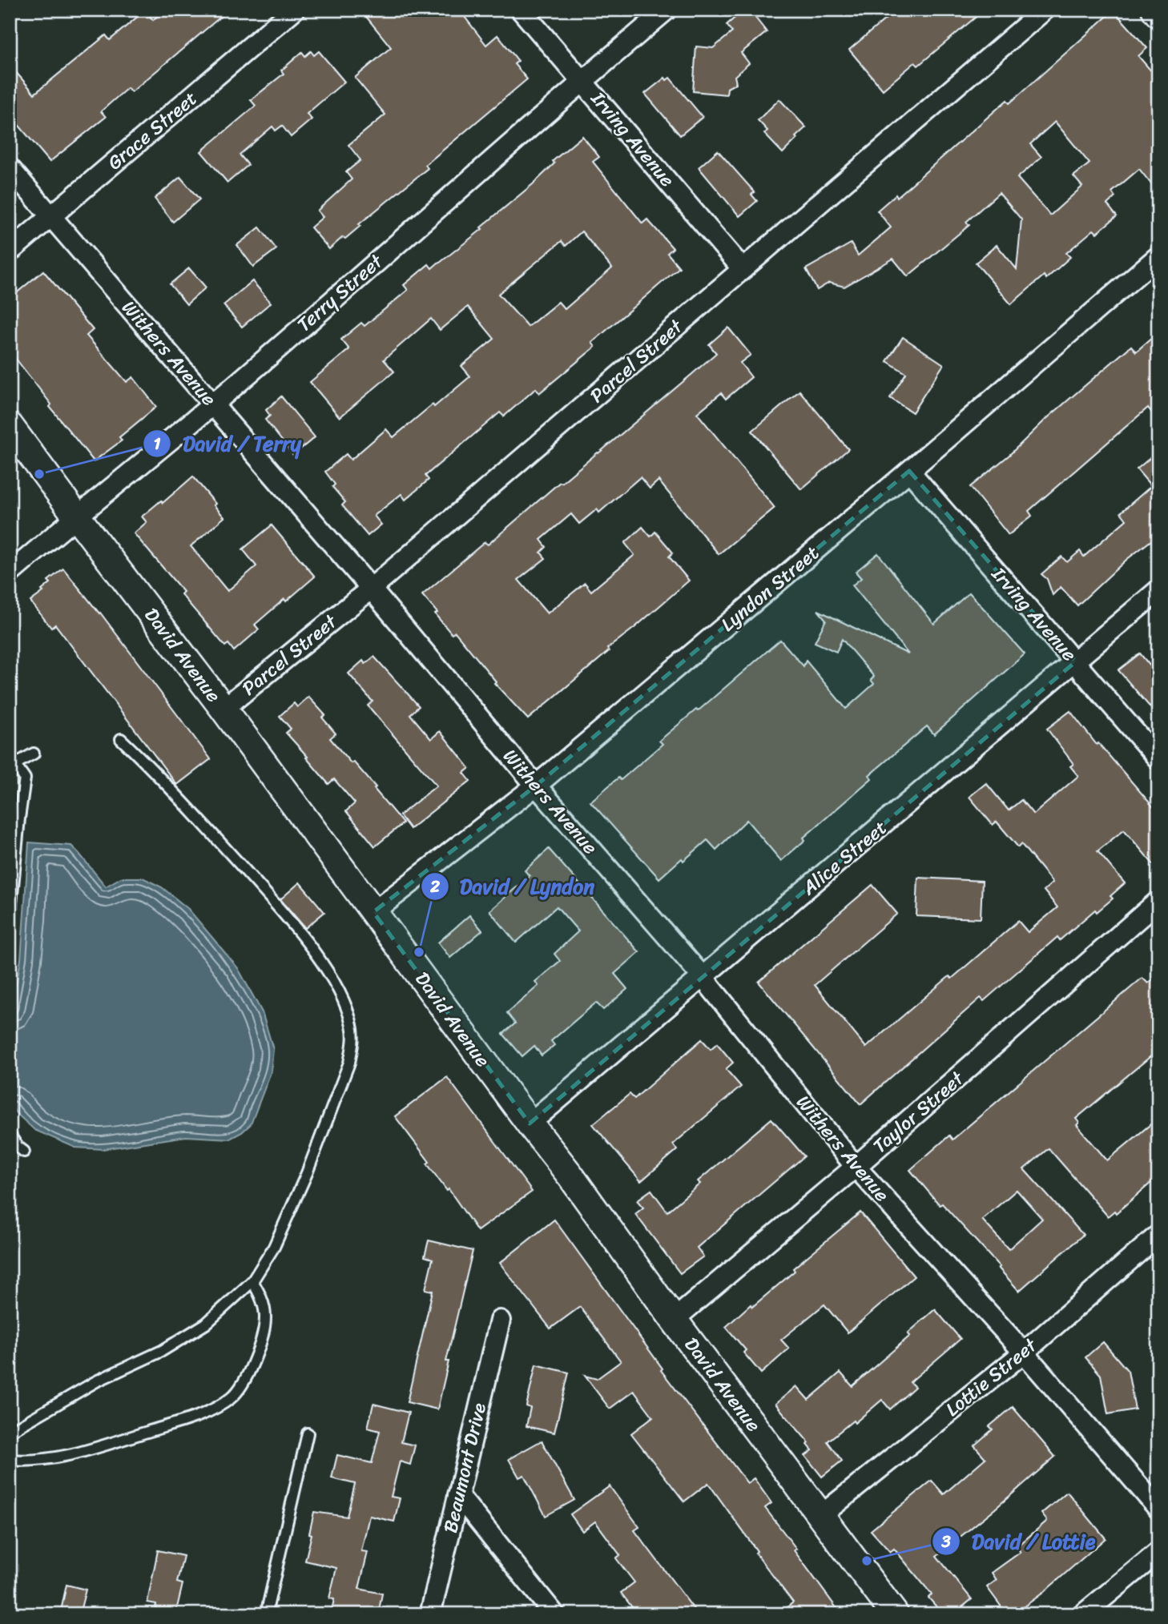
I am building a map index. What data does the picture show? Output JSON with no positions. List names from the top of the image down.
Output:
{
  "streets": {
    "main road": ["David Avenue"],
    "street": [
      "Grace Street",
      "Irving Avenue",
      "Terry Street",
      "Withers Avenue",
      "Parcel Street",
      "Lyndon Street",
      "Alice Street",
      "Taylor Street",
      "Lottie Street",
      "Beaumont Drive"
    ]
  },
  "crossings": [
    ["Grace Street", "Withers Avenue"],
    ["Irving Avenue", "Terry Street"],
    ["Irving Avenue", "Parcel Street"],
    ["Irving Avenue", "Lyndon Street"],
    ["Irving Avenue", "Alice Street"],
    ["Terry Street", "Withers Avenue"],
    ["Terry Street", "David Avenue"],
    ["Withers Avenue", "Parcel Street"],
    ["Withers Avenue", "Lyndon Street"],
    ["Withers Avenue", "Alice Street"],
    ["Withers Avenue", "Taylor Street"],
    ["Withers Avenue", "Lottie Street"],
    ["Parcel Street", "David Avenue"],
    ["Lyndon Street", "David Avenue"],
    ["David Avenue", "Alice Street"],
    ["David Avenue", "Taylor Street"],
    ["David Avenue", "Lottie Street"]
  ],
  "places": ["David / Terry", "David / Lyndon", "David / Lottie"]
}
